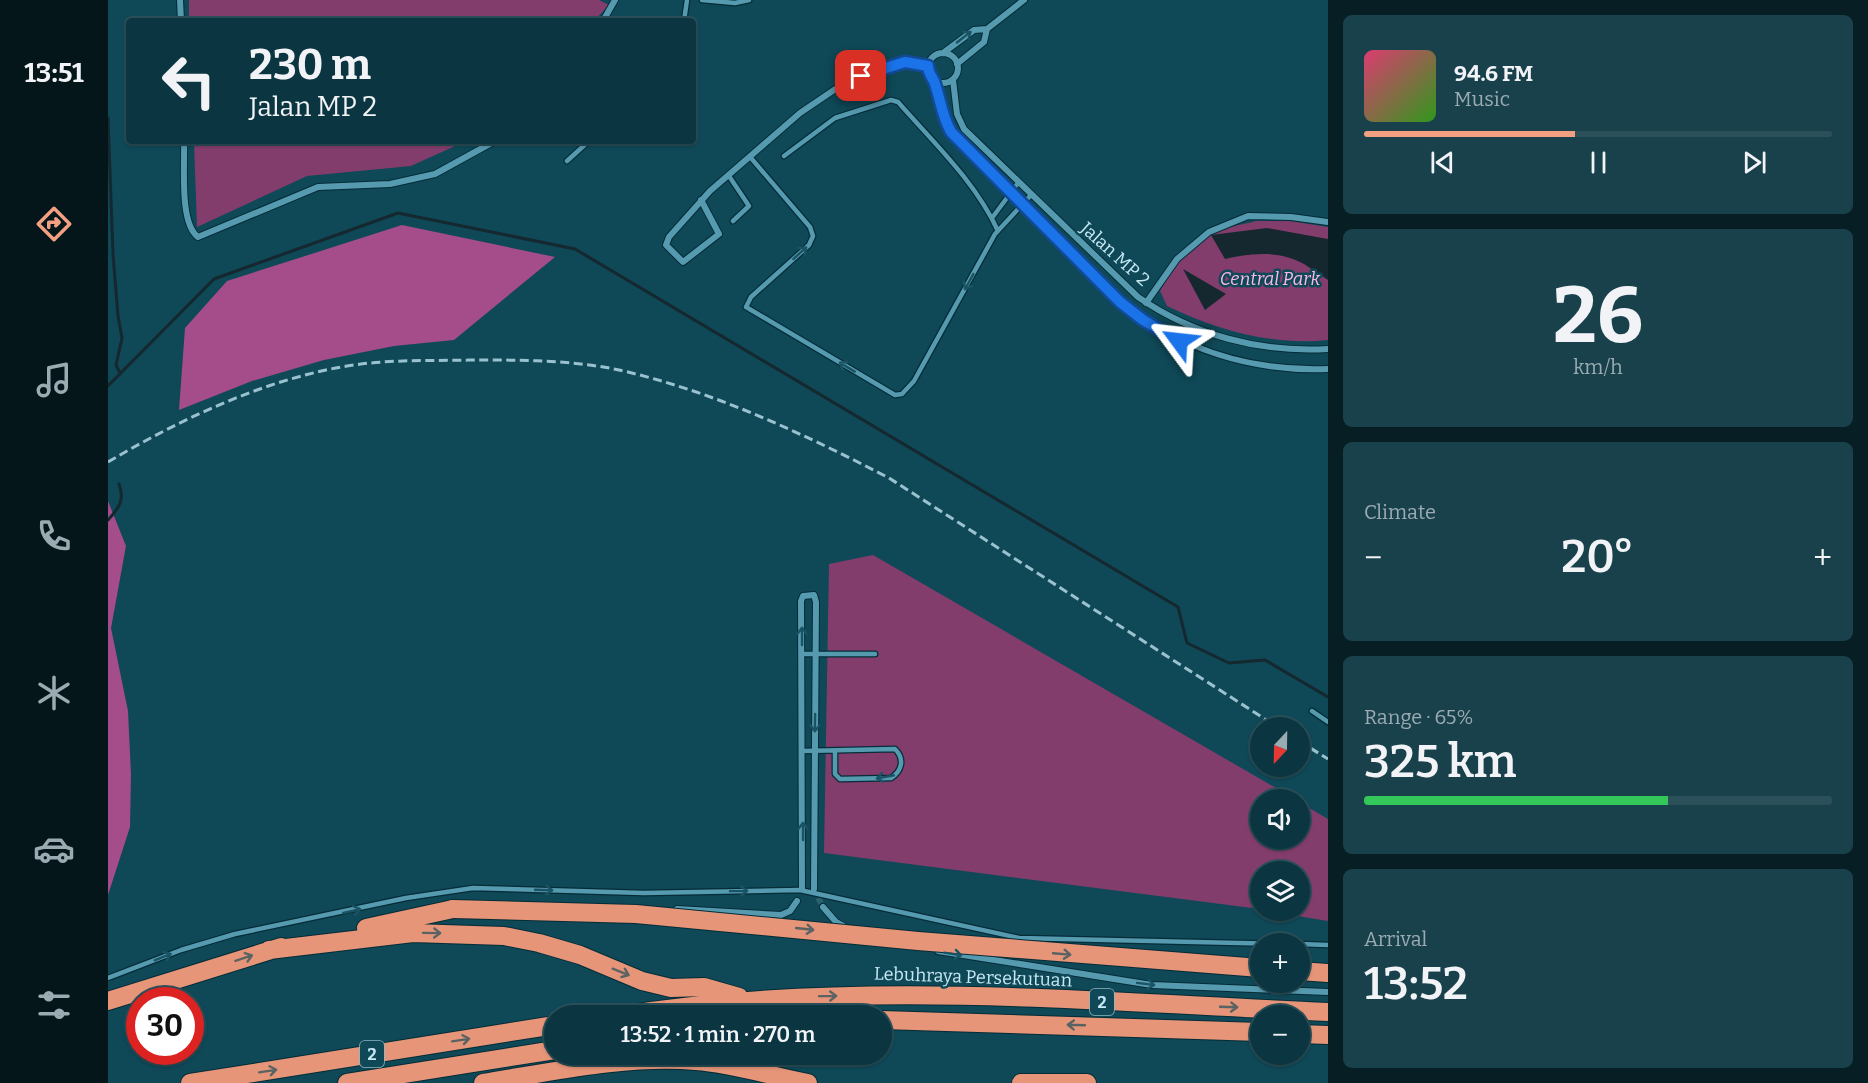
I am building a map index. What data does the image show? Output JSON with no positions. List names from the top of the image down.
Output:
{
  "streets": {
    "highway": ["Lebuhraya Persekutuan", "2"],
    "street": ["Jalan MP 2"]
  },
  "parks": ["Central Park"],
  "north": "bottom",
  "page": {
    "tabs": "13:51",
    "turn": ["230 m", "Jalan MP 2"],
    "song": ["94.6 FM", "Music"],
    "tile": [
      ["26", "km/h"],
      "Climate",
      ["Range · 65%", "325 km"],
      ["Arrival", "13:52"]
    ],
    "heat": ["−", "20°", "+"],
    "map_buttons": ["+", "−"],
    "limit": "30",
    "trip": "13:52 · 1 min · 270 m"
  }
}
